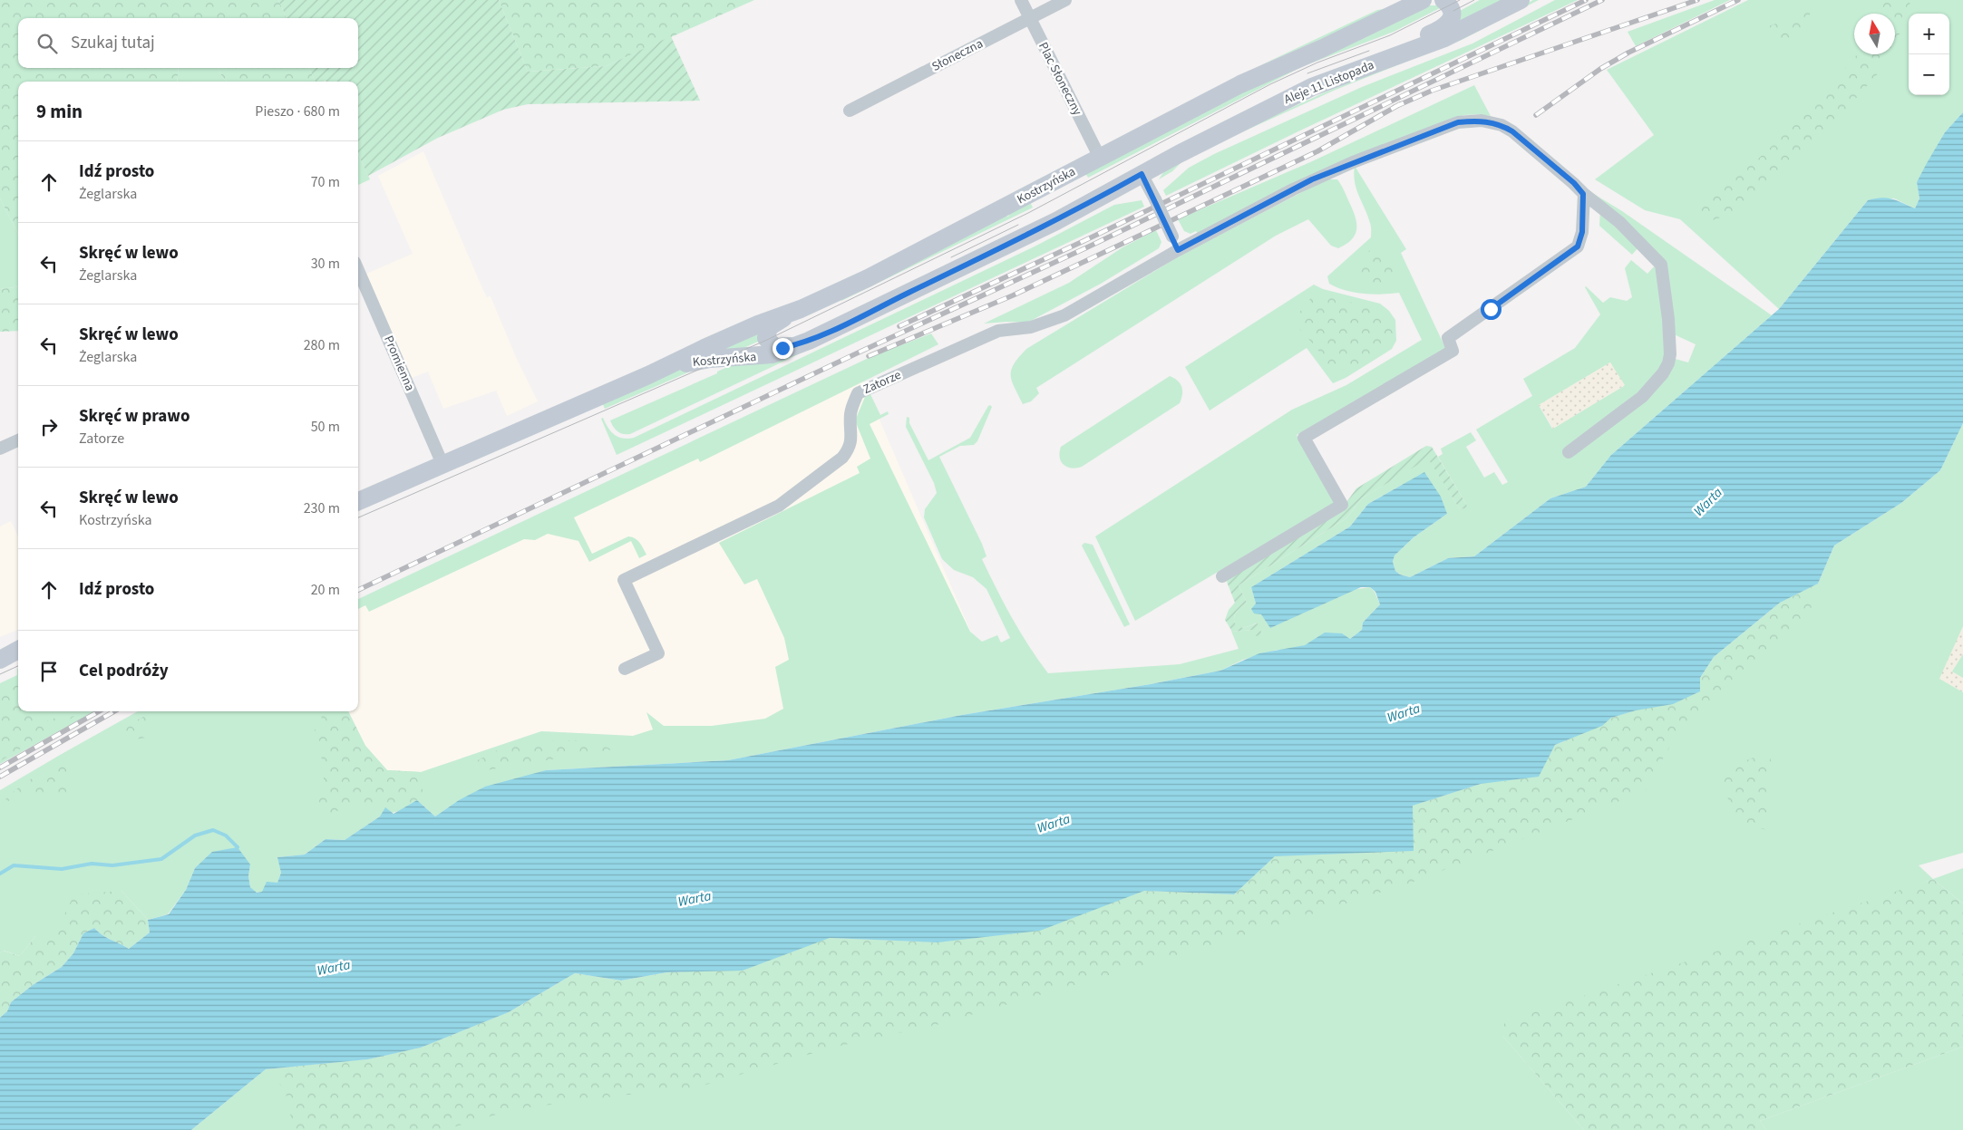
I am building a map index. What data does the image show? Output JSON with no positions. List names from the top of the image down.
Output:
{
  "streets": {
    "main road": ["Aleje 11 Listopada", "Kostrzyńska"],
    "street": [
      "Słoneczna",
      "Plac Słoneczny",
      "Promienna",
      "Zatorze"
    ]
  },
  "crossings": [
    ["Słoneczna", "Plac Słoneczny"],
    ["Plac Słoneczny", "Kostrzyńska"],
    ["Aleje 11 Listopada", "Kostrzyńska"],
    ["Kostrzyńska", "Promienna"]
  ],
  "water": ["Warta"],
  "north": "top",
  "page": {
    "map_buttons": ["+", "−"],
    "search": "Szukaj tutaj",
    "heading": ["9 min", "Pieszo · 680 m"],
    "list": [
      ["Idź prosto", "Żeglarska", "70 m"],
      ["Skręć w lewo", "Żeglarska", "30 m"],
      ["Skręć w lewo", "Żeglarska", "280 m"],
      ["Skręć w prawo", "Zatorze", "50 m"],
      ["Skręć w lewo", "Kostrzyńska", "230 m"],
      ["Idź prosto", "20 m"],
      "Cel podróży"
    ]
  }
}
